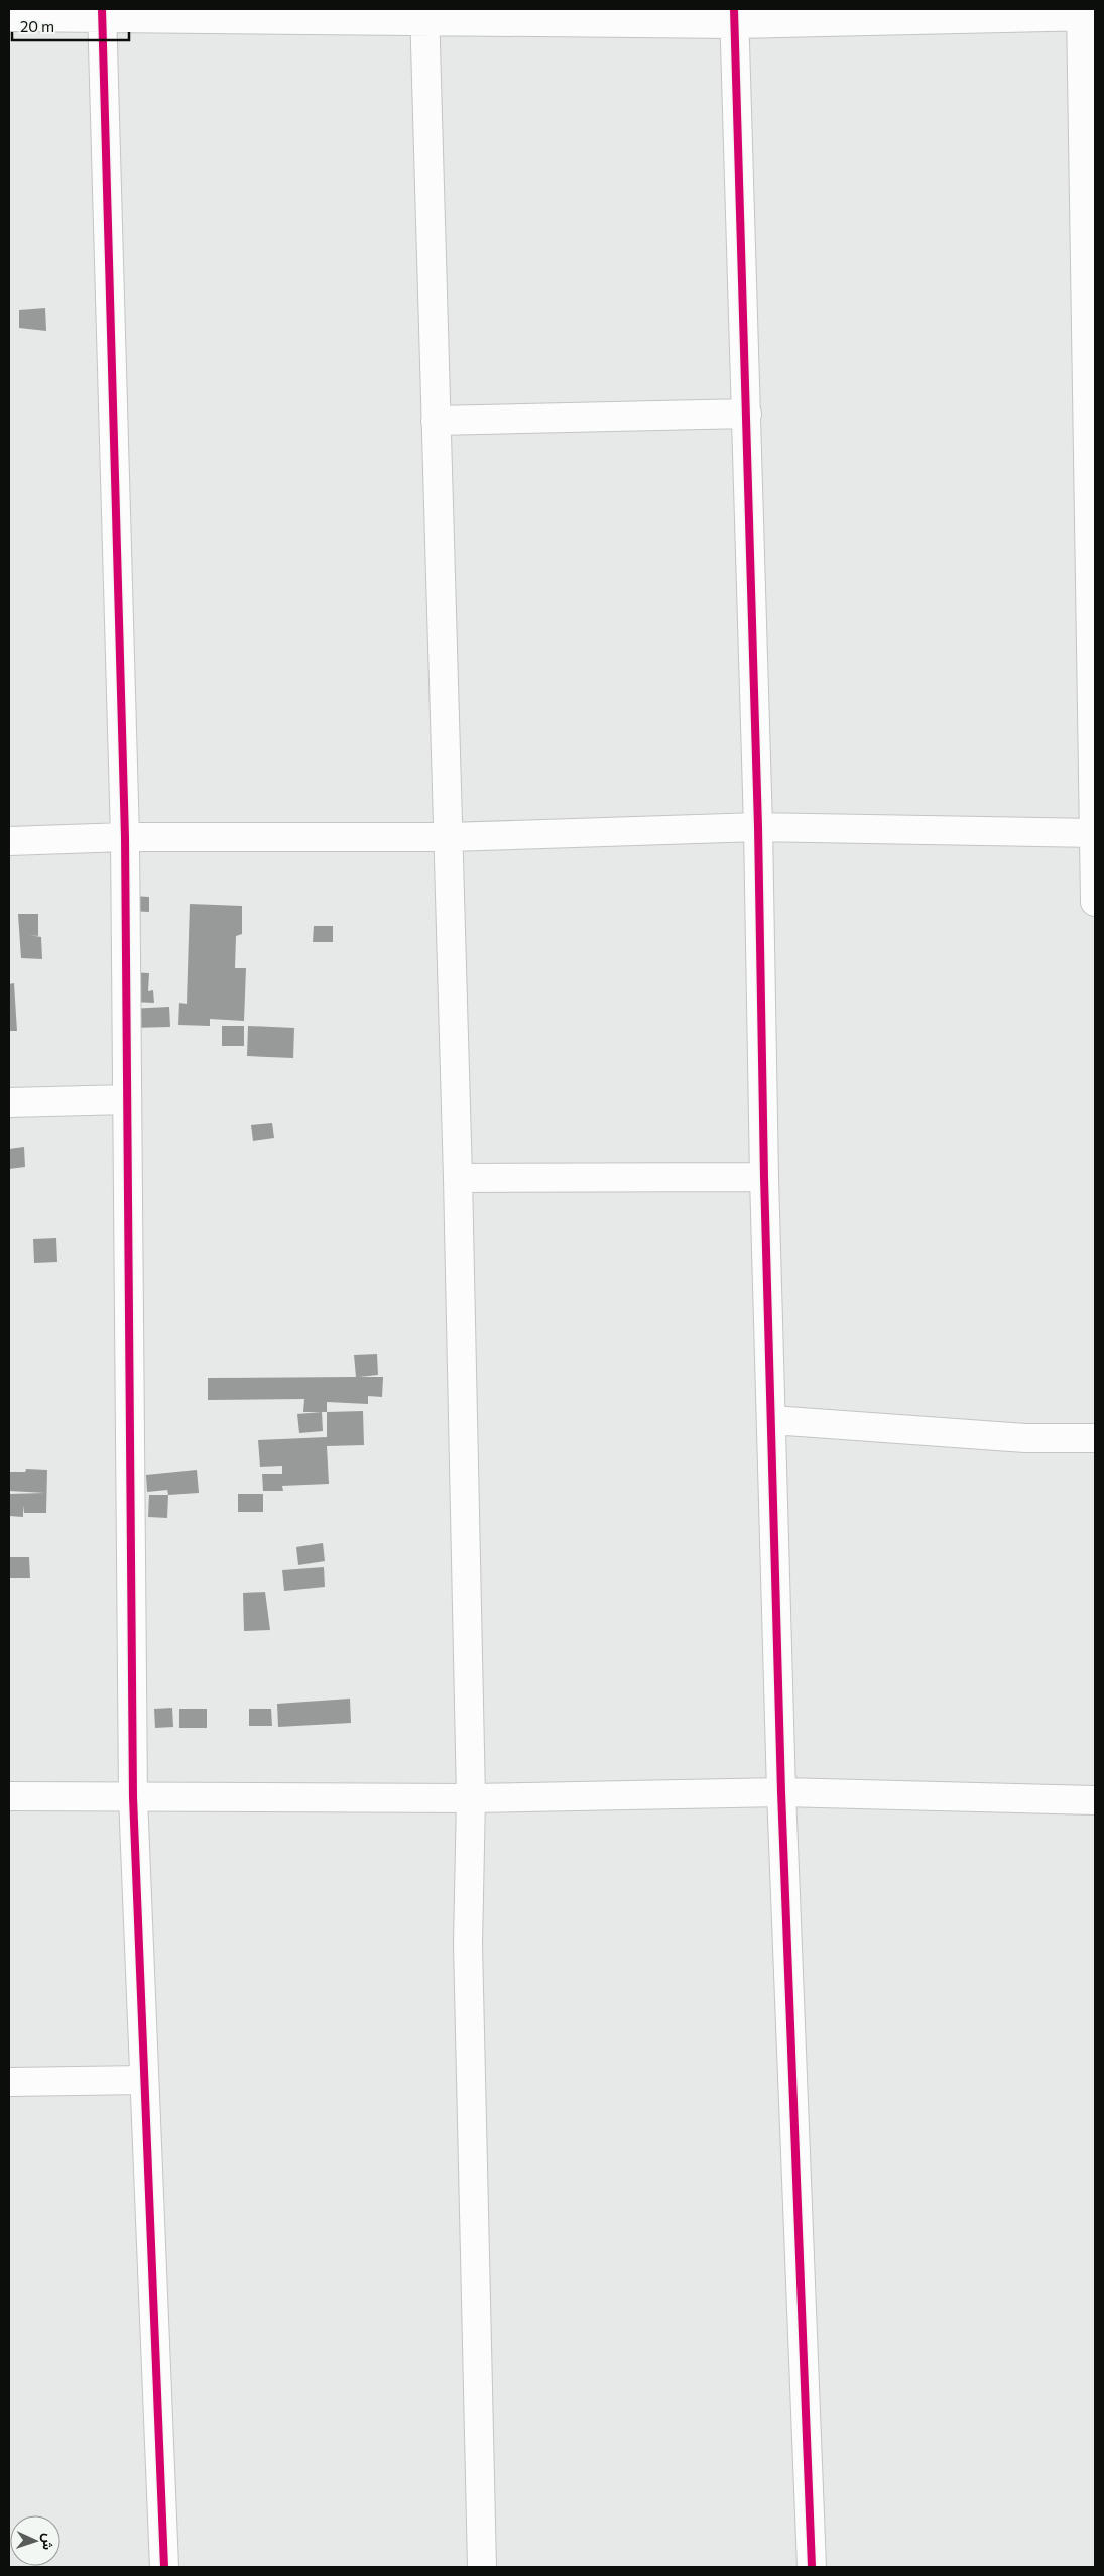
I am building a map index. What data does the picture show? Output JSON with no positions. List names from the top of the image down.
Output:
{
  "scale_bar": "20 m",
  "north": "right"
}
